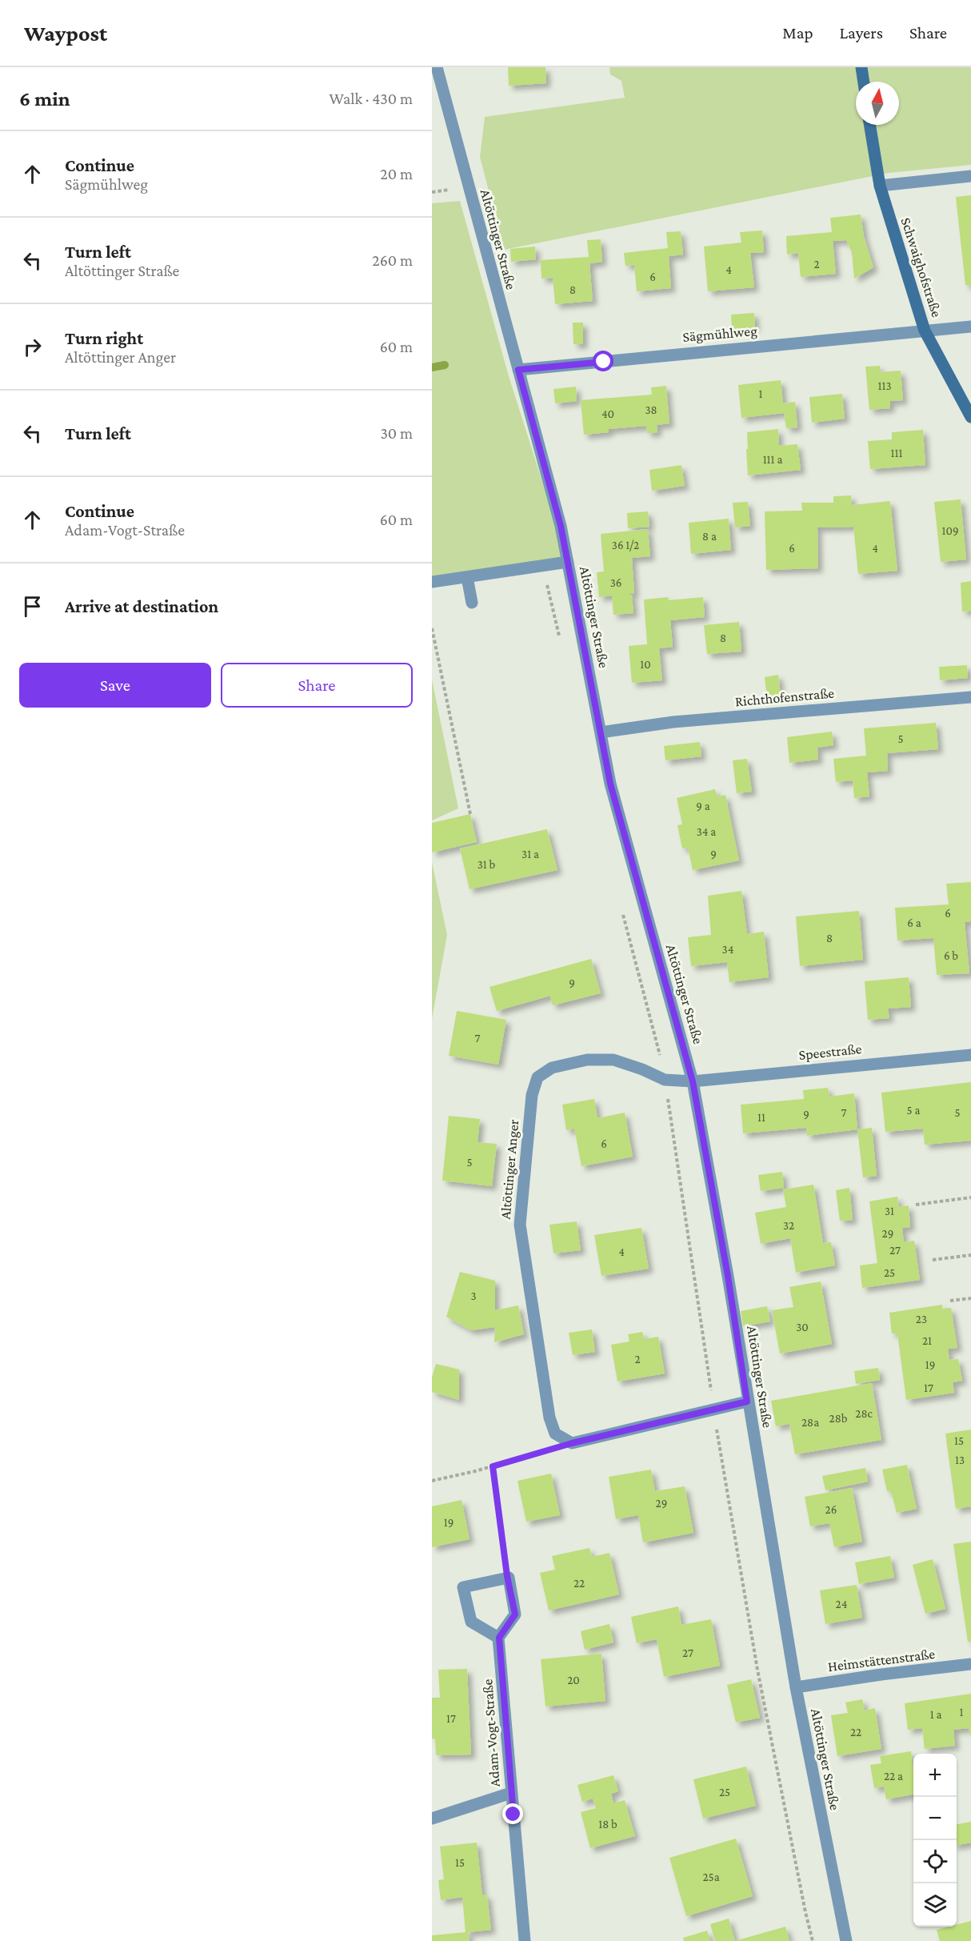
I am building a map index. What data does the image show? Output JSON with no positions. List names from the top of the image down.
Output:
{
  "streets": {
    "street": [
      "Altöttinger Straße",
      "Schwaighofstraße",
      "Sägmühlweg",
      "Richthofenstraße",
      "Speestraße",
      "Altöttinger Anger",
      "Heimstättenstraße",
      "Adam-Vogt-Straße"
    ]
  },
  "crossings": [
    ["Altöttinger Straße", "Sägmühlweg"],
    ["Altöttinger Straße", "Richthofenstraße"],
    ["Altöttinger Straße", "Speestraße"],
    ["Altöttinger Straße", "Altöttinger Anger"],
    ["Altöttinger Straße", "Heimstättenstraße"],
    ["Schwaighofstraße", "Sägmühlweg"],
    ["Speestraße", "Altöttinger Anger"]
  ],
  "house_numbers": [
    "2",
    "4",
    "6",
    "8",
    "113",
    "1",
    "38",
    "40",
    "111",
    "111 a",
    "109",
    "8 a",
    "36 1/2",
    "6",
    "4",
    "36",
    "8",
    "10",
    "5",
    "9 a",
    "34 a",
    "31 a",
    "9",
    "31 b",
    "6",
    "6 a",
    "8",
    "34",
    "6 b",
    "9",
    "7",
    "5 a",
    "7",
    "5",
    "9",
    "11",
    "6",
    "5",
    "31",
    "32",
    "29",
    "27",
    "4",
    "25",
    "3",
    "23",
    "30",
    "21",
    "2",
    "19",
    "17",
    "28c",
    "28b",
    "28a",
    "15",
    "13",
    "29",
    "26",
    "19",
    "22",
    "24",
    "27",
    "20",
    "1",
    "1 a",
    "17",
    "22",
    "22 a",
    "25",
    "18 b",
    "15",
    "25a"
  ],
  "north": "top",
  "page": {
    "header": "Waypost",
    "nav": ["Map", "Layers", "Share"],
    "heading": ["6 min", "Walk · 430 m"],
    "list": [
      ["Continue", "Sägmühlweg", "20 m"],
      ["Turn left", "Altöttinger Straße", "260 m"],
      ["Turn right", "Altöttinger Anger", "60 m"],
      ["Turn left", "30 m"],
      ["Continue", "Adam-Vogt-Straße", "60 m"],
      "Arrive at destination"
    ],
    "buttons": ["Save", "Share"],
    "map_buttons": ["+", "−"]
  }
}
